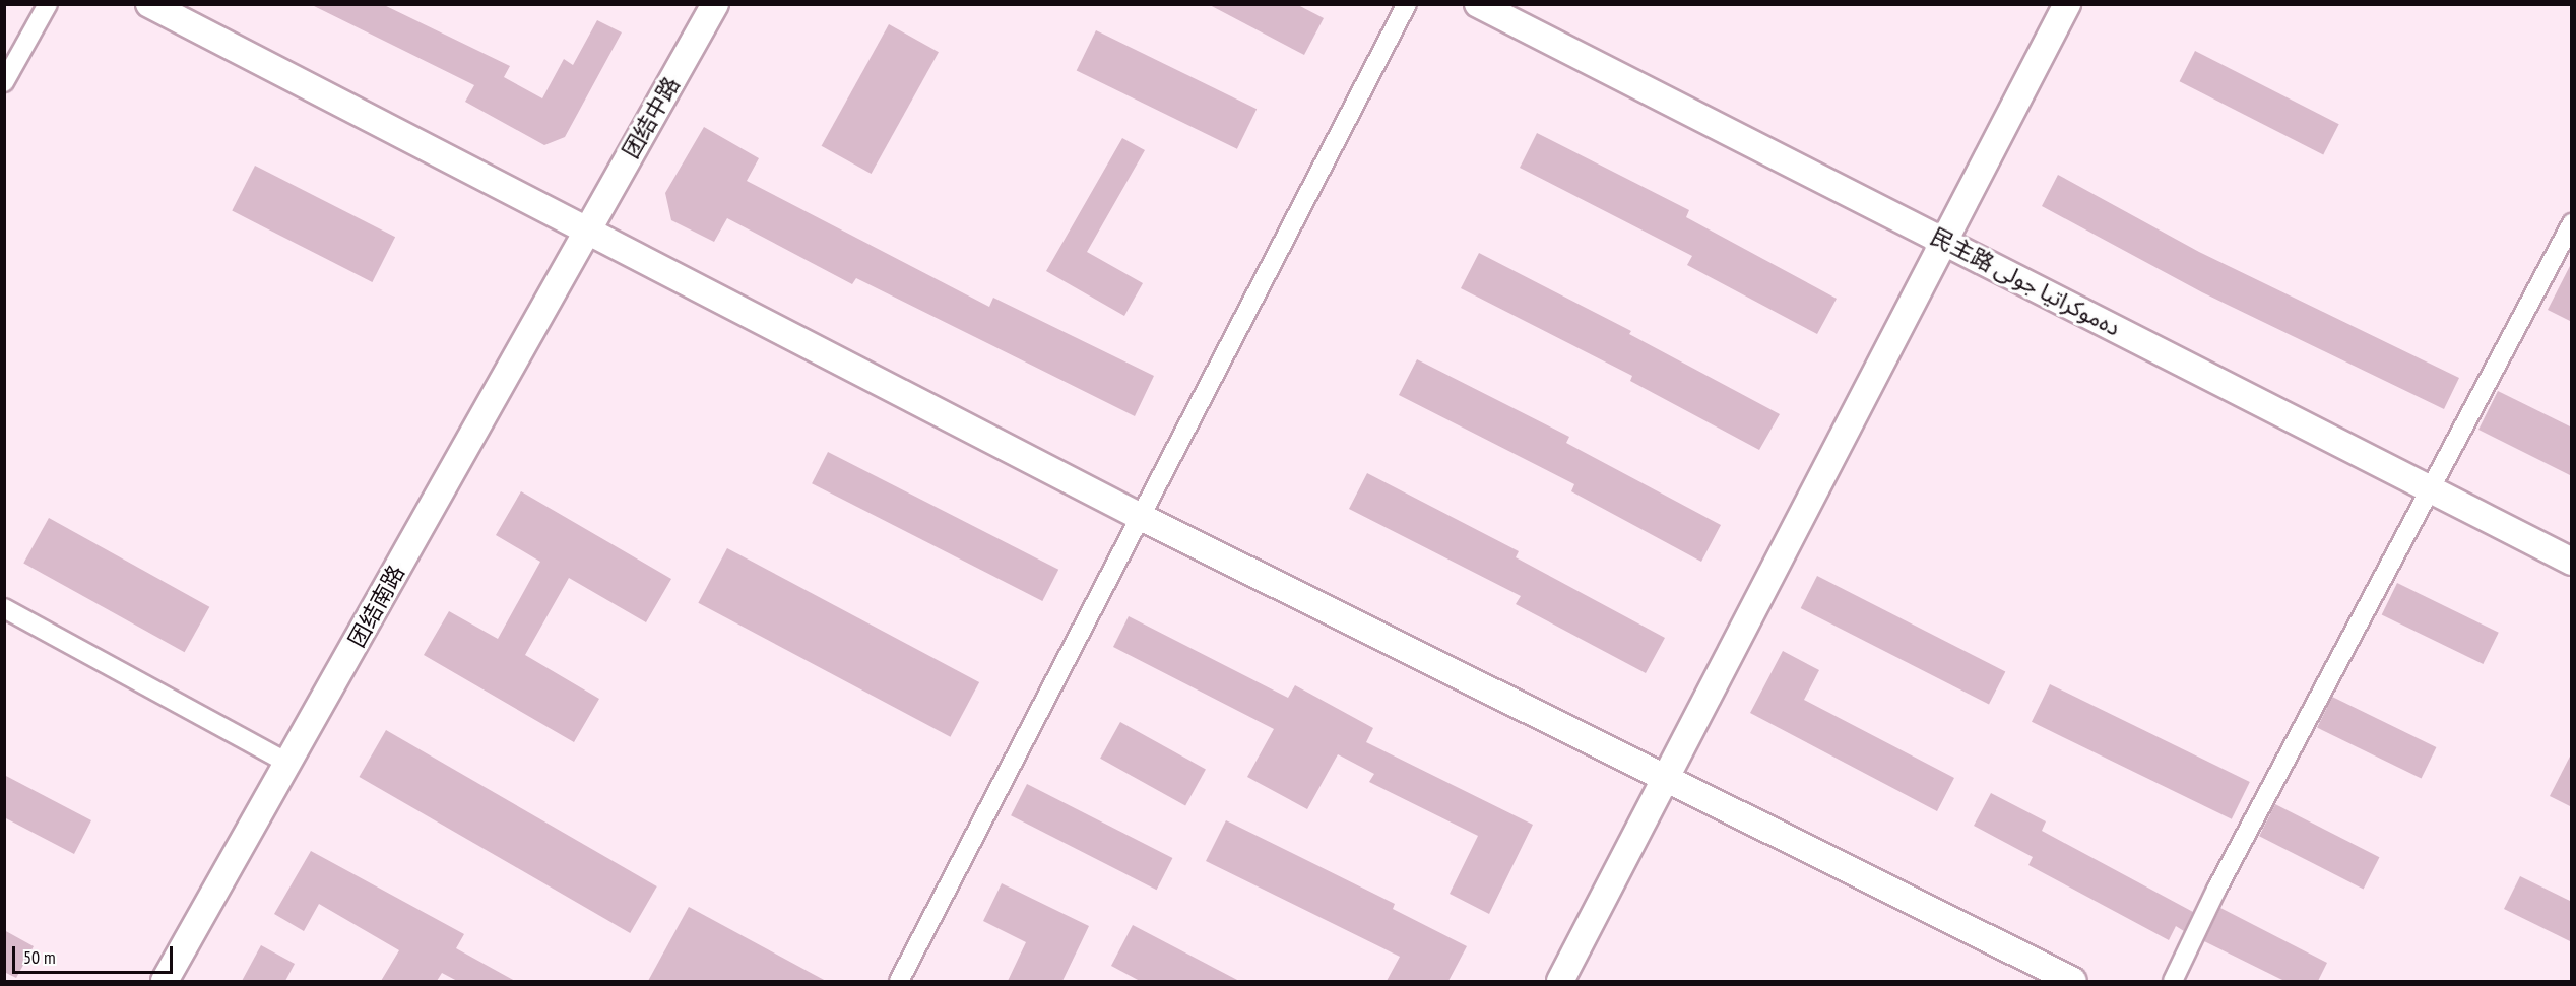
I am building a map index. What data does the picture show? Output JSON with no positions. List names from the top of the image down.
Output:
{
  "streets": {
    "street": ["团结中路", "民主路 دەموكراتيا جولى", "团结南路"]
  },
  "crossings": [
    ["团结中路", "团结南路"]
  ],
  "scale_bar": "50 m"
}
